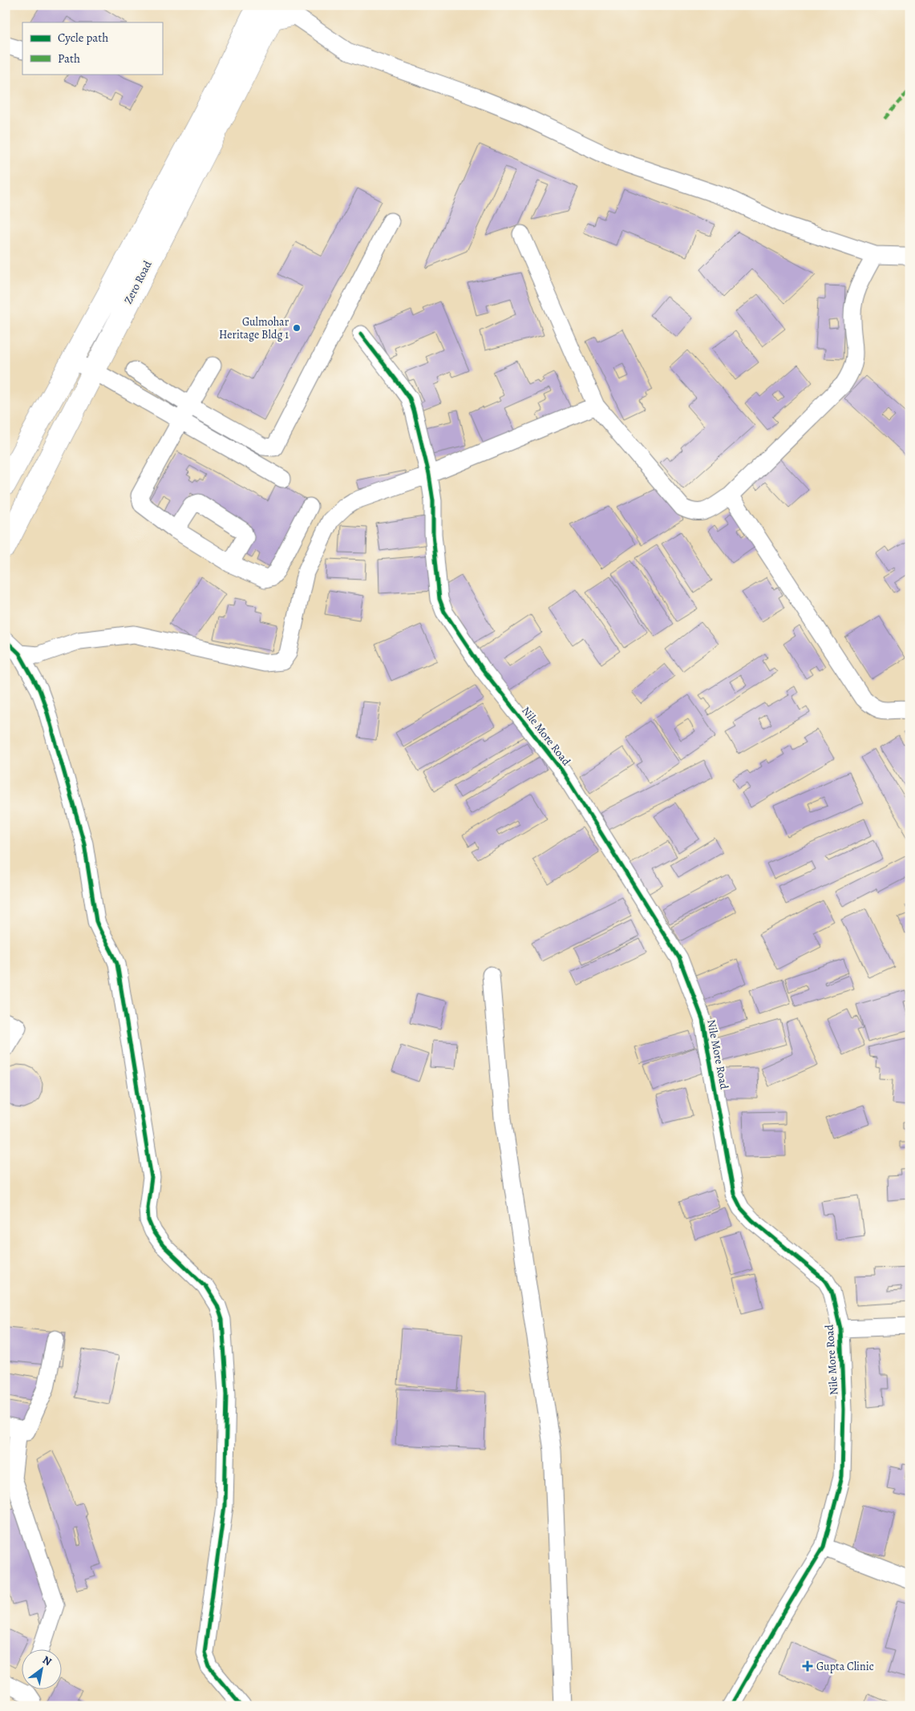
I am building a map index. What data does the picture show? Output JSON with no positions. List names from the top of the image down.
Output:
{
  "streets": {
    "street": ["Zero Road", "Nile More Road"]
  },
  "places": {
    "other": ["Gulmohar Heritage Bldg 1"],
    "health": ["Gupta Clinic"]
  },
  "legend": ["Cycle path", "Path"],
  "north": "top right"
}
